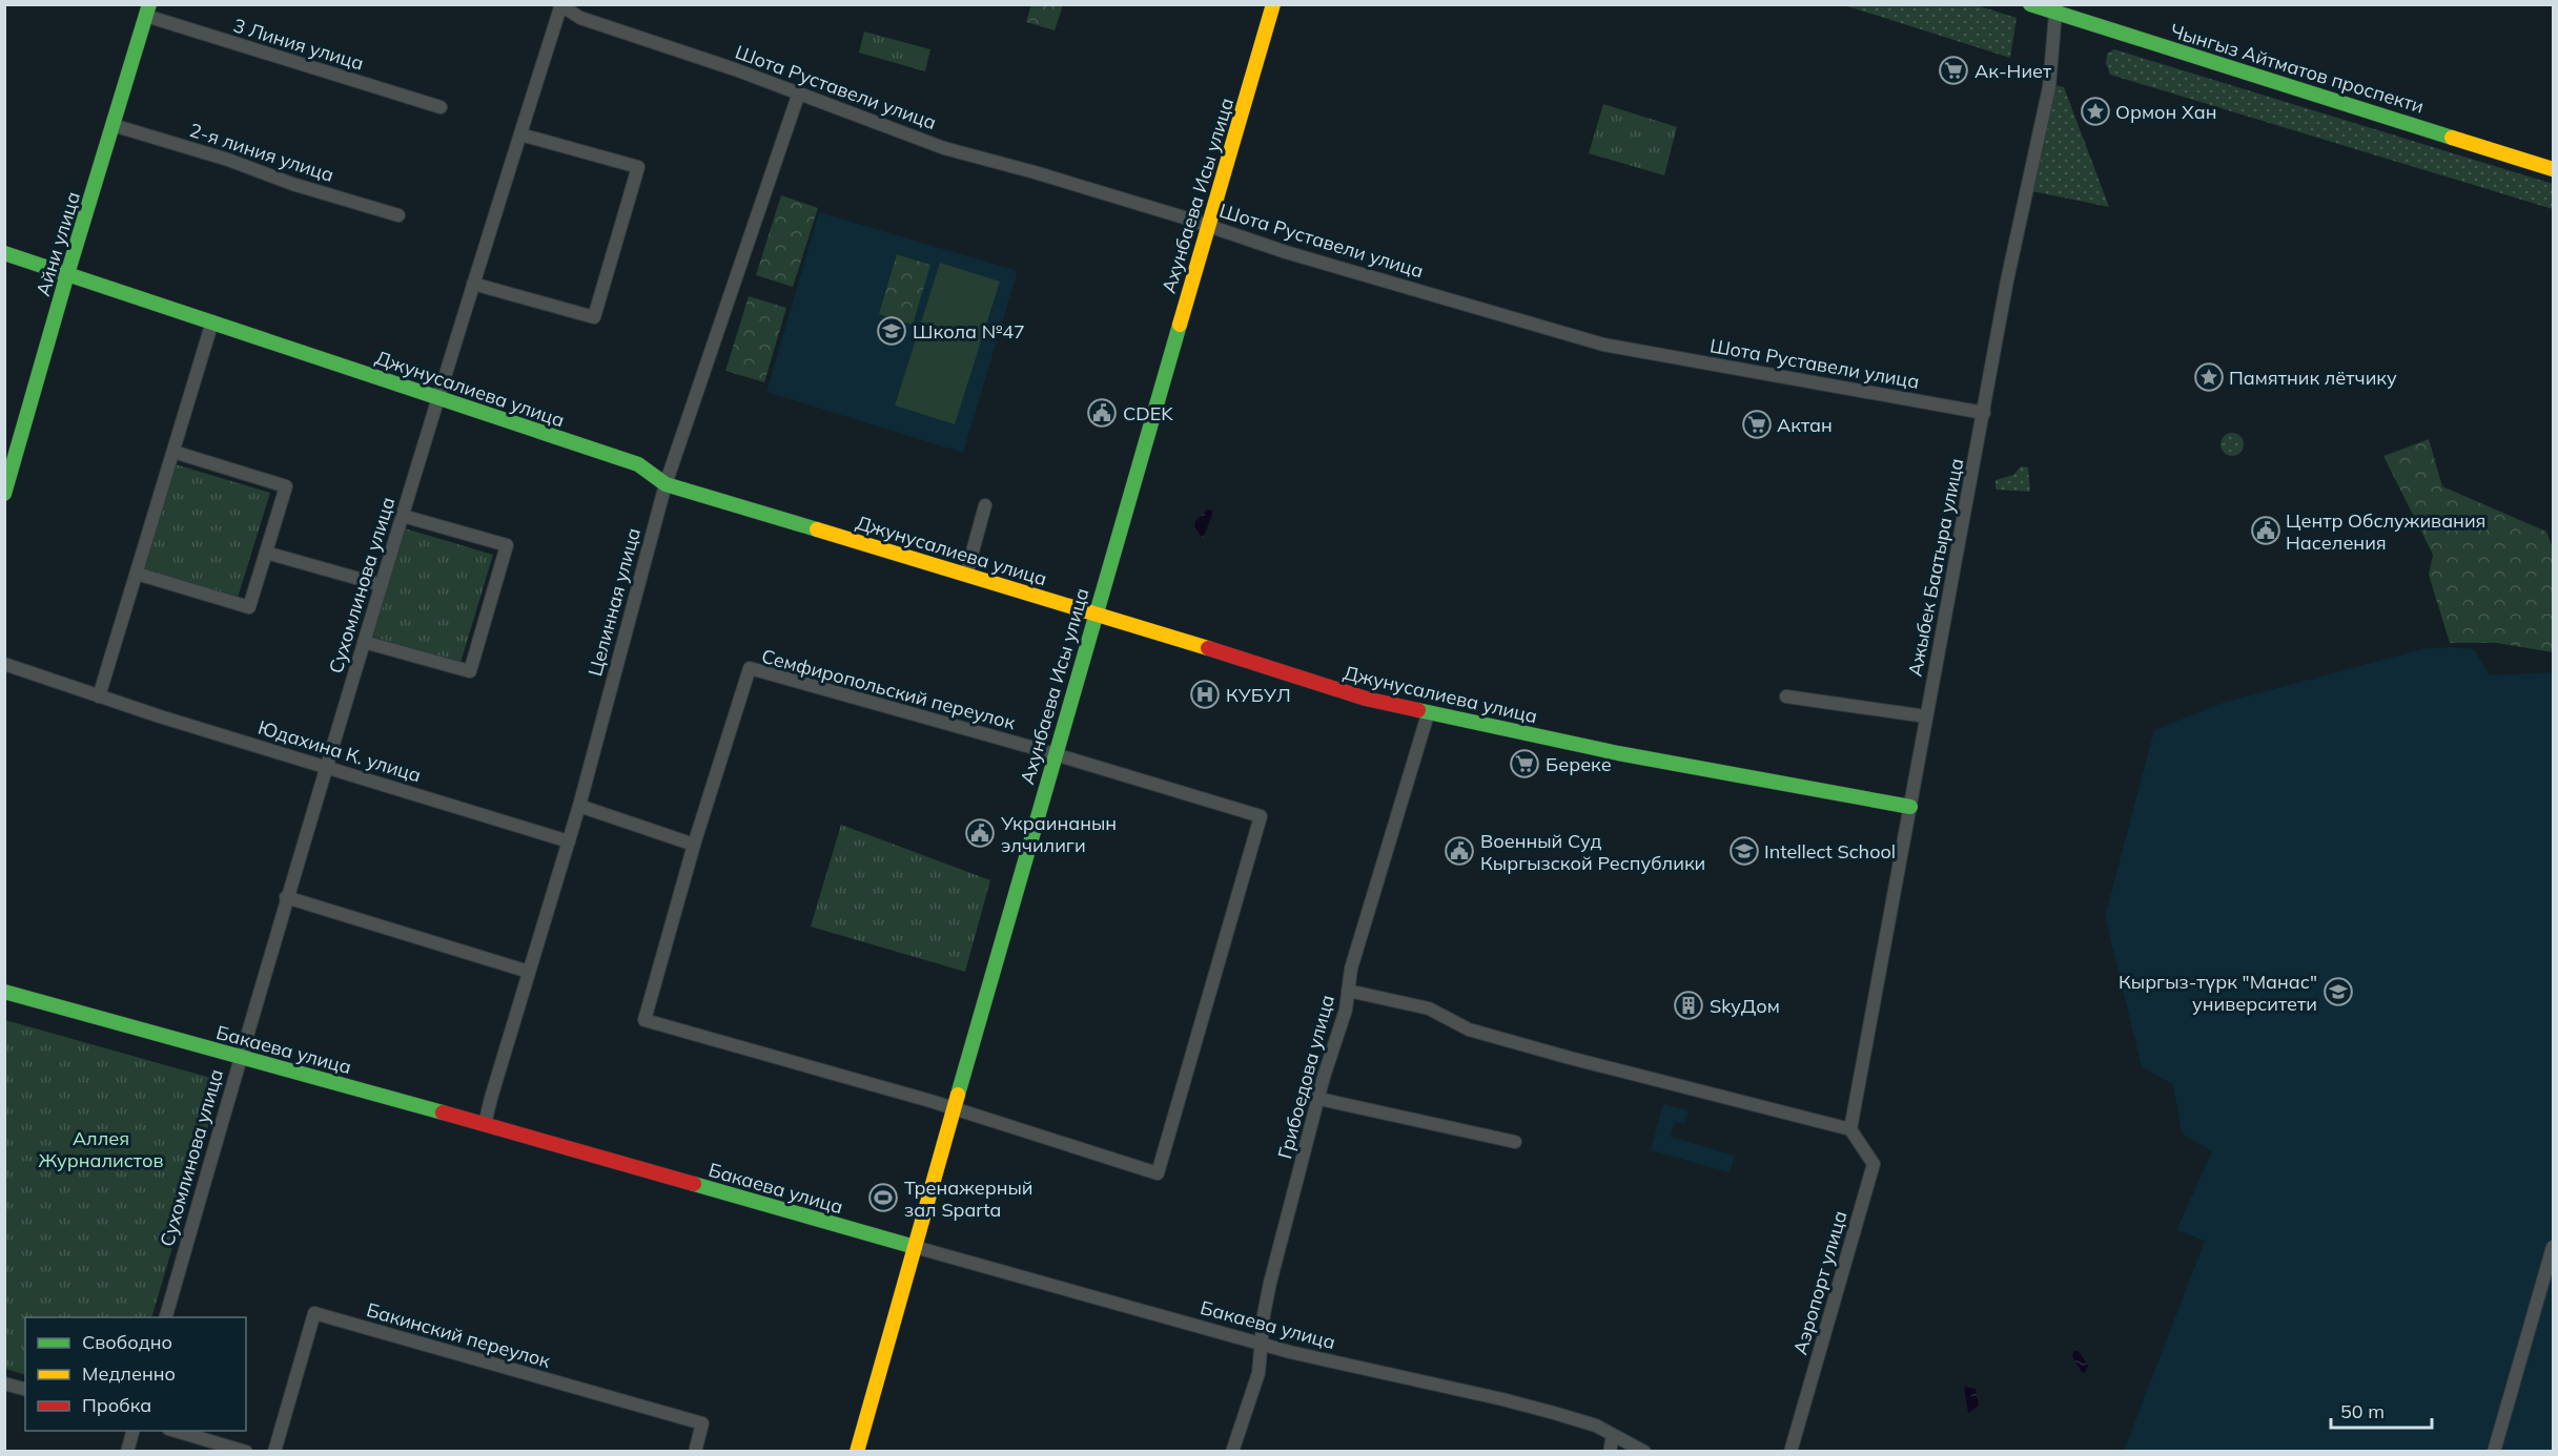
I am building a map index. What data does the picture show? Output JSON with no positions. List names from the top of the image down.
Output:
{
  "streets": {
    "main road": [
      "Чынгыз Айтматов проспекти",
      "Ахунбаева Исы улица",
      "Айни улица",
      "Джунусалиева улица",
      "Бакаева улица"
    ],
    "street": [
      "3 Линия улица",
      "Шота Руставели улица",
      "2-я линия улица",
      "Ажыбек Баатыра улица",
      "Сухомлинова улица",
      "Целинная улица",
      "Семфиропольский переулок",
      "Юдахина К. улица",
      "Грибоедова улица",
      "Аэропорт улица",
      "Бакинский переулок"
    ]
  },
  "crossings": [
    ["3 Линия улица", "Айни улица"],
    ["Чынгыз Айтматов проспекти", "Ажыбек Баатыра улица"],
    ["Шота Руставели улица", "Ахунбаева Исы улица"],
    ["Шота Руставели улица", "Ажыбек Баатыра улица"],
    ["Шота Руставели улица", "Сухомлинова улица"],
    ["Шота Руставели улица", "Целинная улица"],
    ["2-я линия улица", "Айни улица"],
    ["Ахунбаева Исы улица", "Джунусалиева улица"],
    ["Ахунбаева Исы улица", "Семфиропольский переулок"],
    ["Ахунбаева Исы улица", "Бакаева улица"],
    ["Айни улица", "Джунусалиева улица"],
    ["Джунусалиева улица", "Ажыбек Баатыра улица"],
    ["Джунусалиева улица", "Сухомлинова улица"],
    ["Джунусалиева улица", "Целинная улица"],
    ["Джунусалиева улица", "Грибоедова улица"],
    ["Ажыбек Баатыра улица", "Аэропорт улица"],
    ["Сухомлинова улица", "Юдахина К. улица"],
    ["Сухомлинова улица", "Бакаева улица"],
    ["Целинная улица", "Юдахина К. улица"],
    ["Целинная улица", "Бакаева улица"],
    ["Бакаева улица", "Грибоедова улица"]
  ],
  "parks": ["Аллея Журналистов"],
  "places": {
    "supermarket": ["Ак-Ниет", "Актан", "Береке"],
    "place": ["Ормон Хан", "Памятник лётчику"],
    "school or university": ["Школа №47", "Intellect School", "Кыргыз-түрк \"Манас\" университети"],
    "public building": [
      "CDEK",
      "Центр Обслуживания Населения",
      "Украинанын элчилиги",
      "Военный Суд Кыргызской Республики"
    ],
    "hospital": ["КУБУЛ"],
    "building": ["SkyДом"],
    "sports": ["Тренажерный зал Sparta"]
  },
  "legend": ["Свободно", "Медленно", "Пробка"],
  "scale_bar": "50 m"
}
